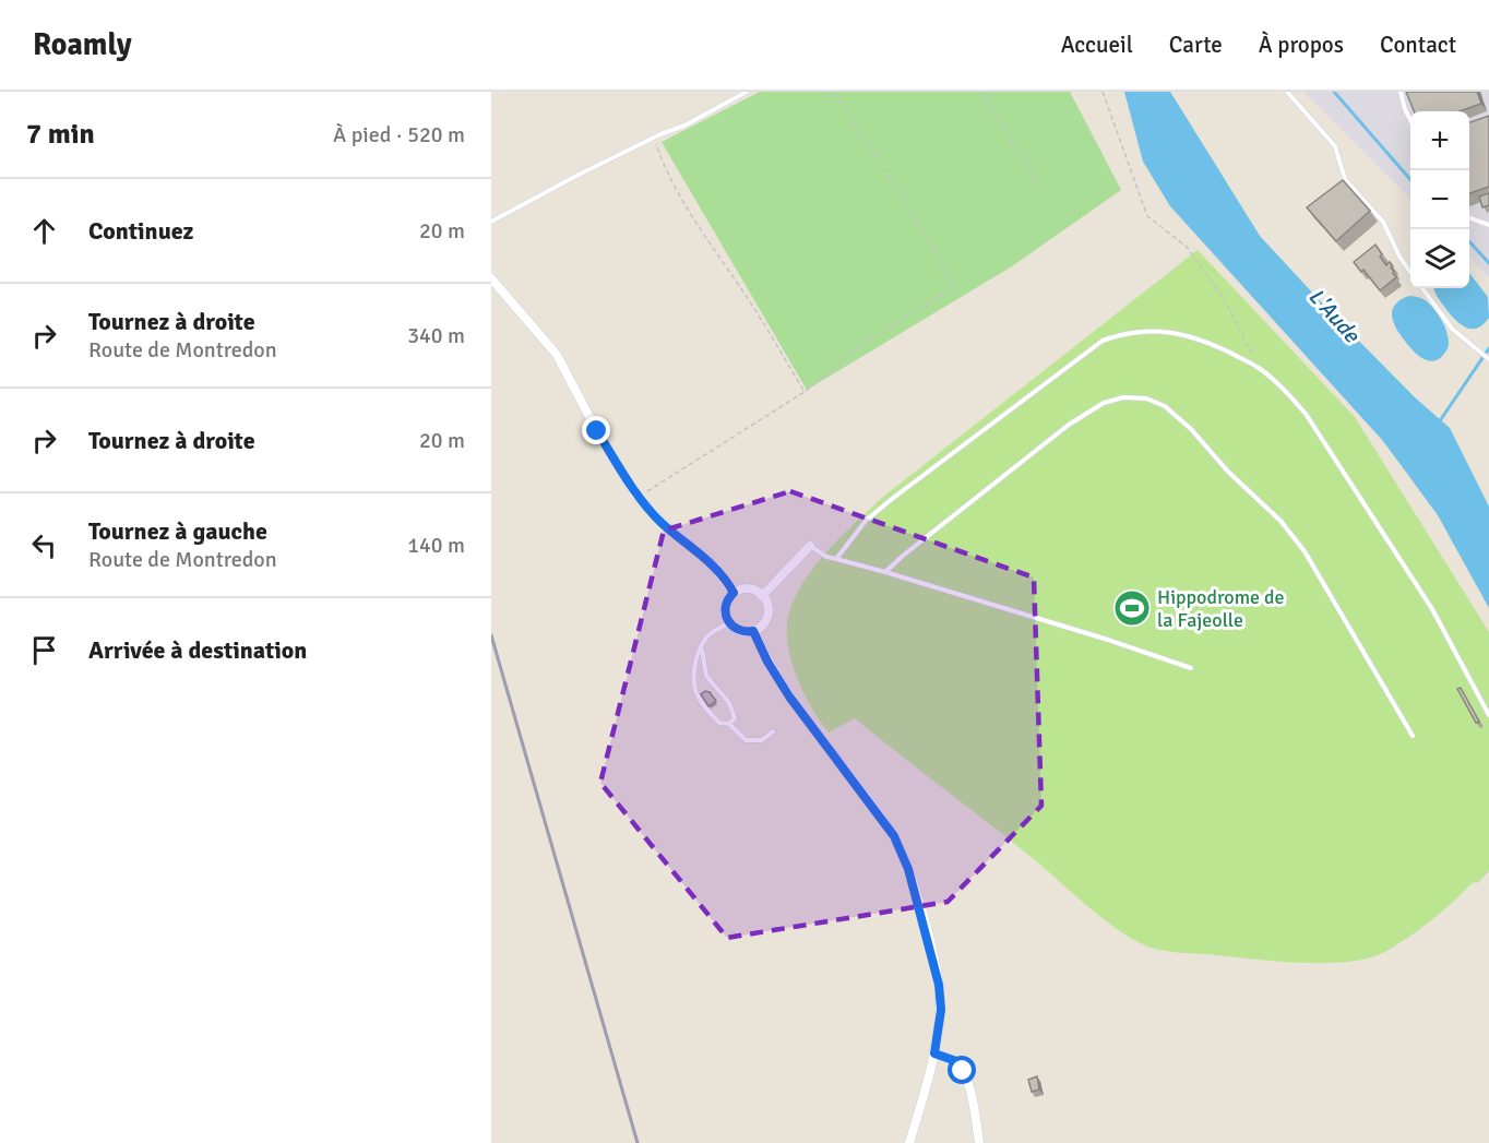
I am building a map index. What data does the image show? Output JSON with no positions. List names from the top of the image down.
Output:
{
  "water": ["L'Aude"],
  "places": {
    "sports": ["Hippodrome de la Fajeolle"]
  },
  "page": {
    "header": "Roamly",
    "nav": [
      "Accueil",
      "Carte",
      "À propos",
      "Contact"
    ],
    "heading": ["7 min", "À pied · 520 m"],
    "map_buttons": ["+", "−"],
    "list": [
      ["Continuez", "20 m"],
      ["Tournez à droite", "Route de Montredon", "340 m"],
      ["Tournez à droite", "20 m"],
      ["Tournez à gauche", "Route de Montredon", "140 m"],
      "Arrivée à destination"
    ]
  }
}
